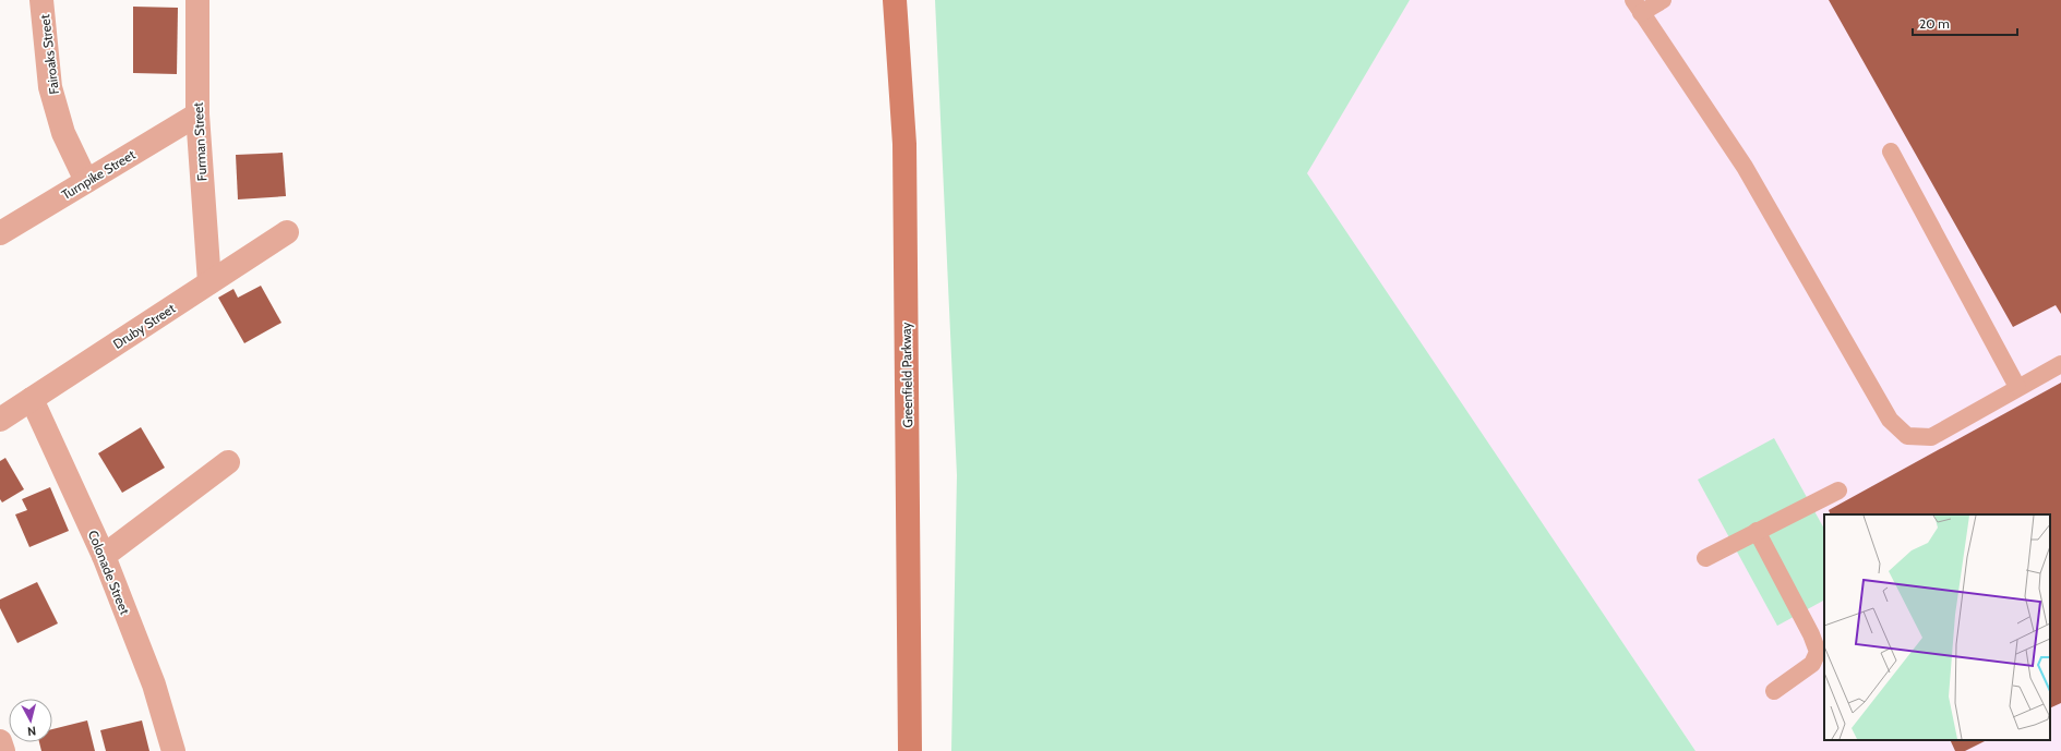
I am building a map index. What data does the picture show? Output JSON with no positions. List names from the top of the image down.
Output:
{
  "streets": {
    "main road": ["Greenfield Parkway"],
    "street": [
      "Fairoaks Street",
      "Furman Street",
      "Turnpike Street",
      "Druby Street",
      "Colonade Street"
    ]
  },
  "crossings": [
    ["Fairoaks Street", "Turnpike Street"],
    ["Furman Street", "Turnpike Street"],
    ["Furman Street", "Druby Street"],
    ["Druby Street", "Colonade Street"]
  ],
  "scale_bar": "20 m",
  "north": "bottom"
}
